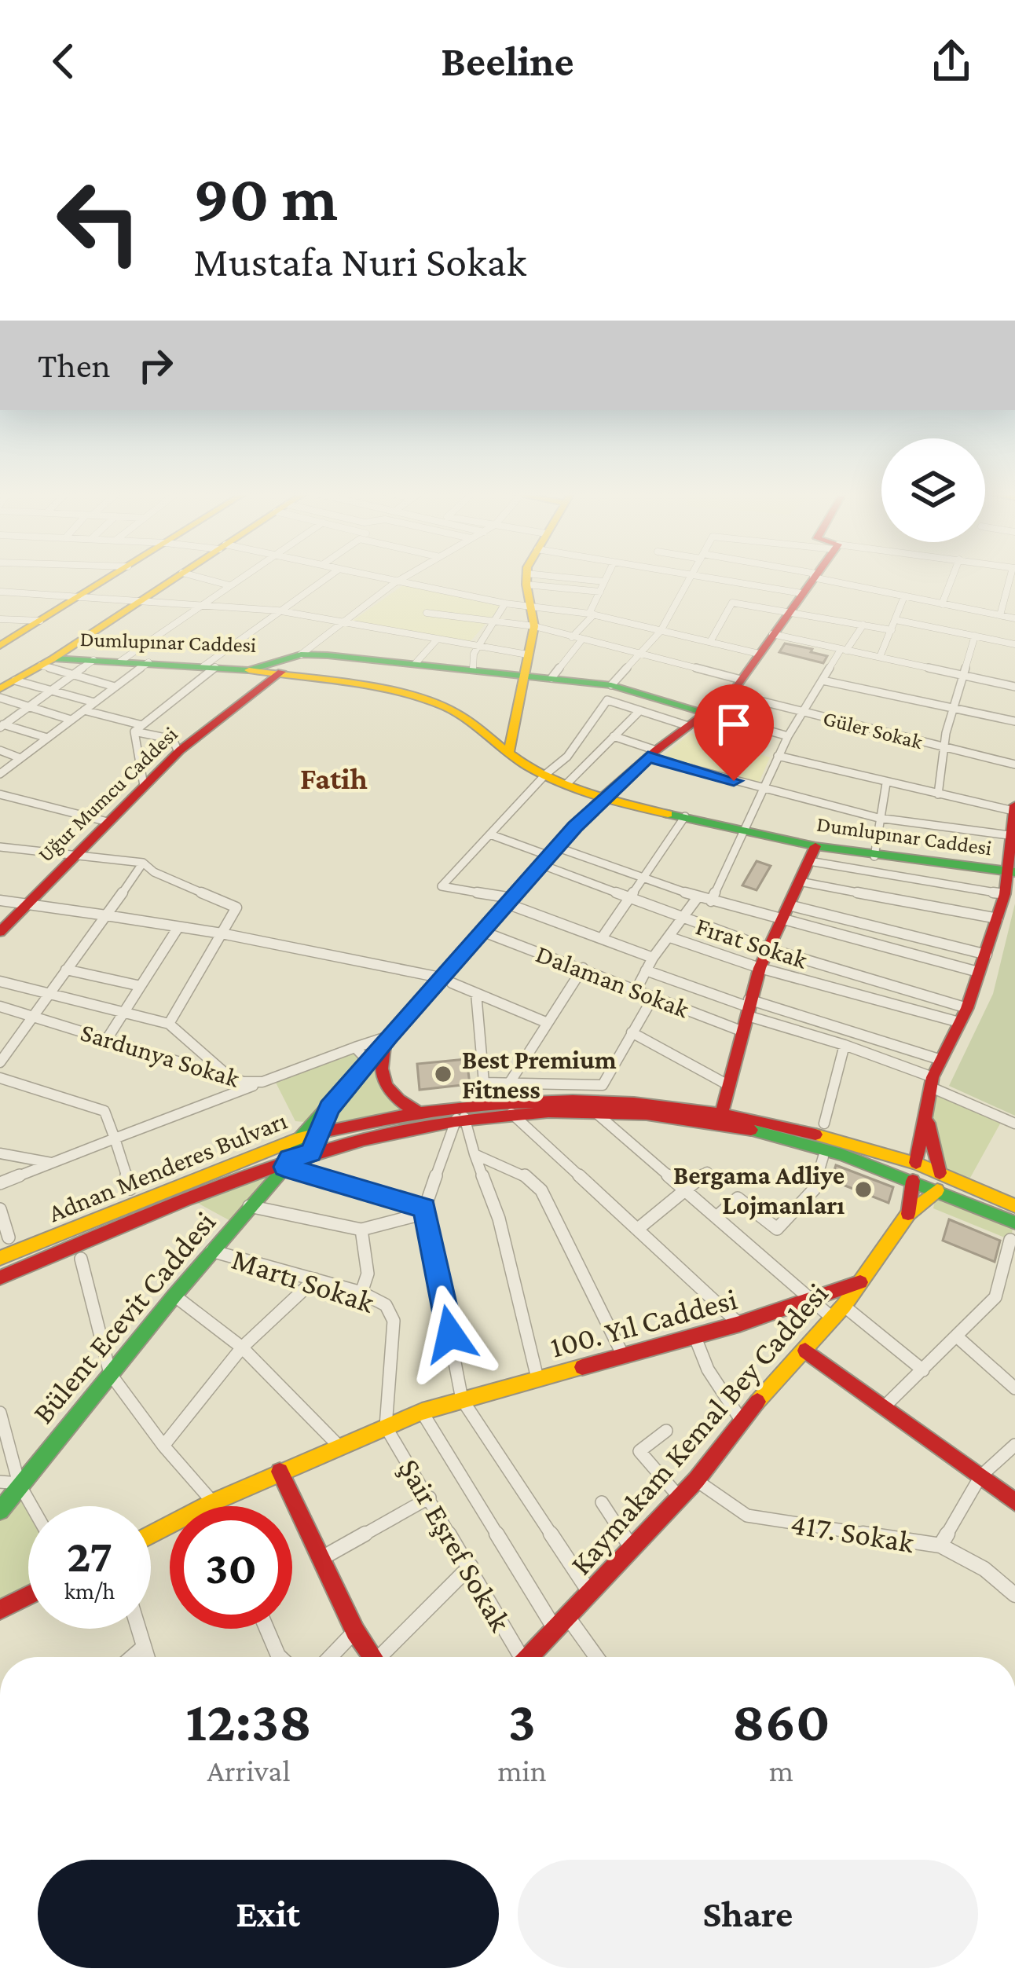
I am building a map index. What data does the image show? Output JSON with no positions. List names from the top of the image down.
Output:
{
  "streets": {
    "main road": [
      "Dumlupınar Caddesi",
      "Uğur Mumcu Caddesi",
      "Adnan Menderes Bulvarı",
      "Bülent Ecevit Caddesi",
      "100. Yıl Caddesi",
      "Kaymakam Kemal Bey Caddesi"
    ],
    "street": [
      "Güler Sokak",
      "Fırat Sokak",
      "Dalaman Sokak",
      "Sardunya Sokak",
      "Martı Sokak",
      "417. Sokak",
      "Şair Eşref Sokak"
    ]
  },
  "crossings": [
    ["Dumlupınar Caddesi", "Uğur Mumcu Caddesi"],
    ["Adnan Menderes Bulvarı", "Bülent Ecevit Caddesi"],
    ["Adnan Menderes Bulvarı", "Kaymakam Kemal Bey Caddesi"],
    ["Martı Sokak", "Bülent Ecevit Caddesi"],
    ["Martı Sokak", "100. Yıl Caddesi"],
    ["Martı Sokak", "Şair Eşref Sokak"],
    ["100. Yıl Caddesi", "Kaymakam Kemal Bey Caddesi"],
    ["100. Yıl Caddesi", "Şair Eşref Sokak"],
    ["Kaymakam Kemal Bey Caddesi", "417. Sokak"]
  ],
  "districts": ["Fatih"],
  "places": ["Best Premium Fitness", "Bergama Adliye Lojmanları"],
  "page": {
    "header": "Beeline",
    "turn": ["90 m", "Mustafa Nuri Sokak"],
    "then": "Then",
    "speed": "27 km/h",
    "limit": "30",
    "eta": [
      "12:38",
      "Arrival",
      "3",
      "min",
      "860",
      "m"
    ],
    "buttons": ["Exit", "Share"]
  }
}
